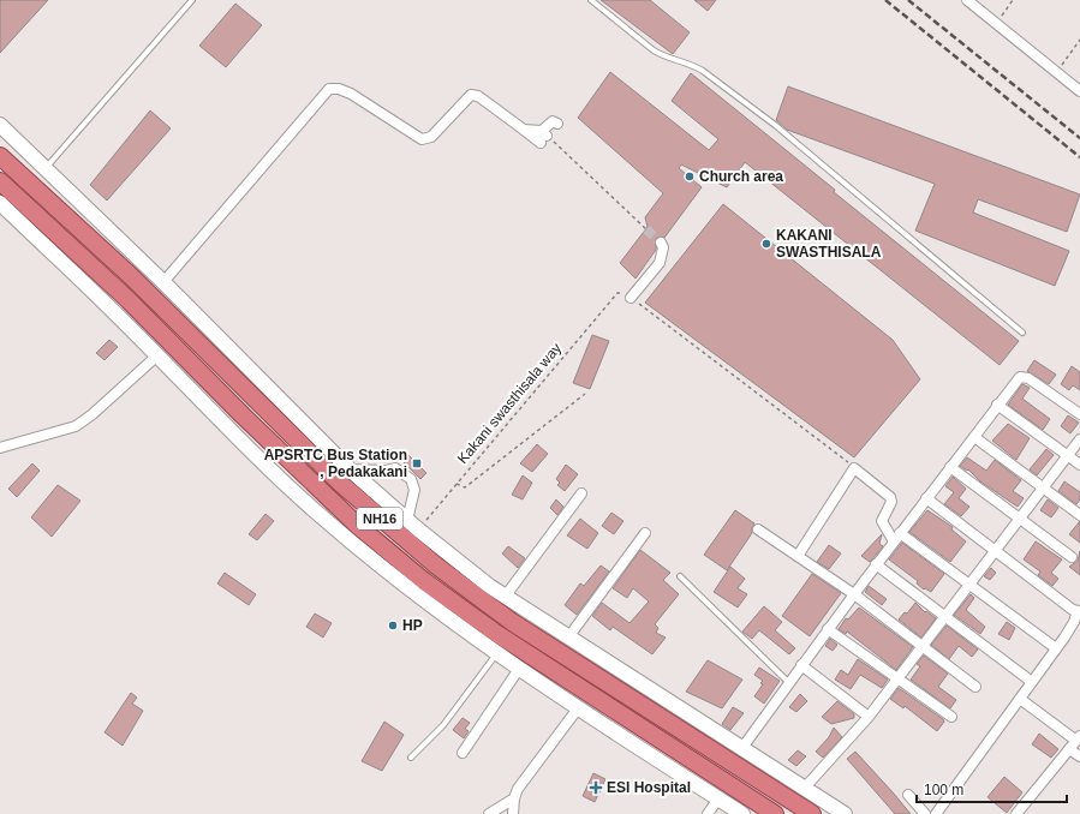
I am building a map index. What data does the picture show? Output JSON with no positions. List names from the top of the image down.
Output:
{
  "streets": {
    "highway": ["NH16"],
    "path": ["Kakani swasthisala way"]
  },
  "places": {
    "other": ["Church area", "KAKANI SWASTHISALA", "HP"],
    "transit": ["APSRTC Bus Station , Pedakakani"],
    "health": ["ESI Hospital"]
  },
  "scale_bar": "100 m"
}
